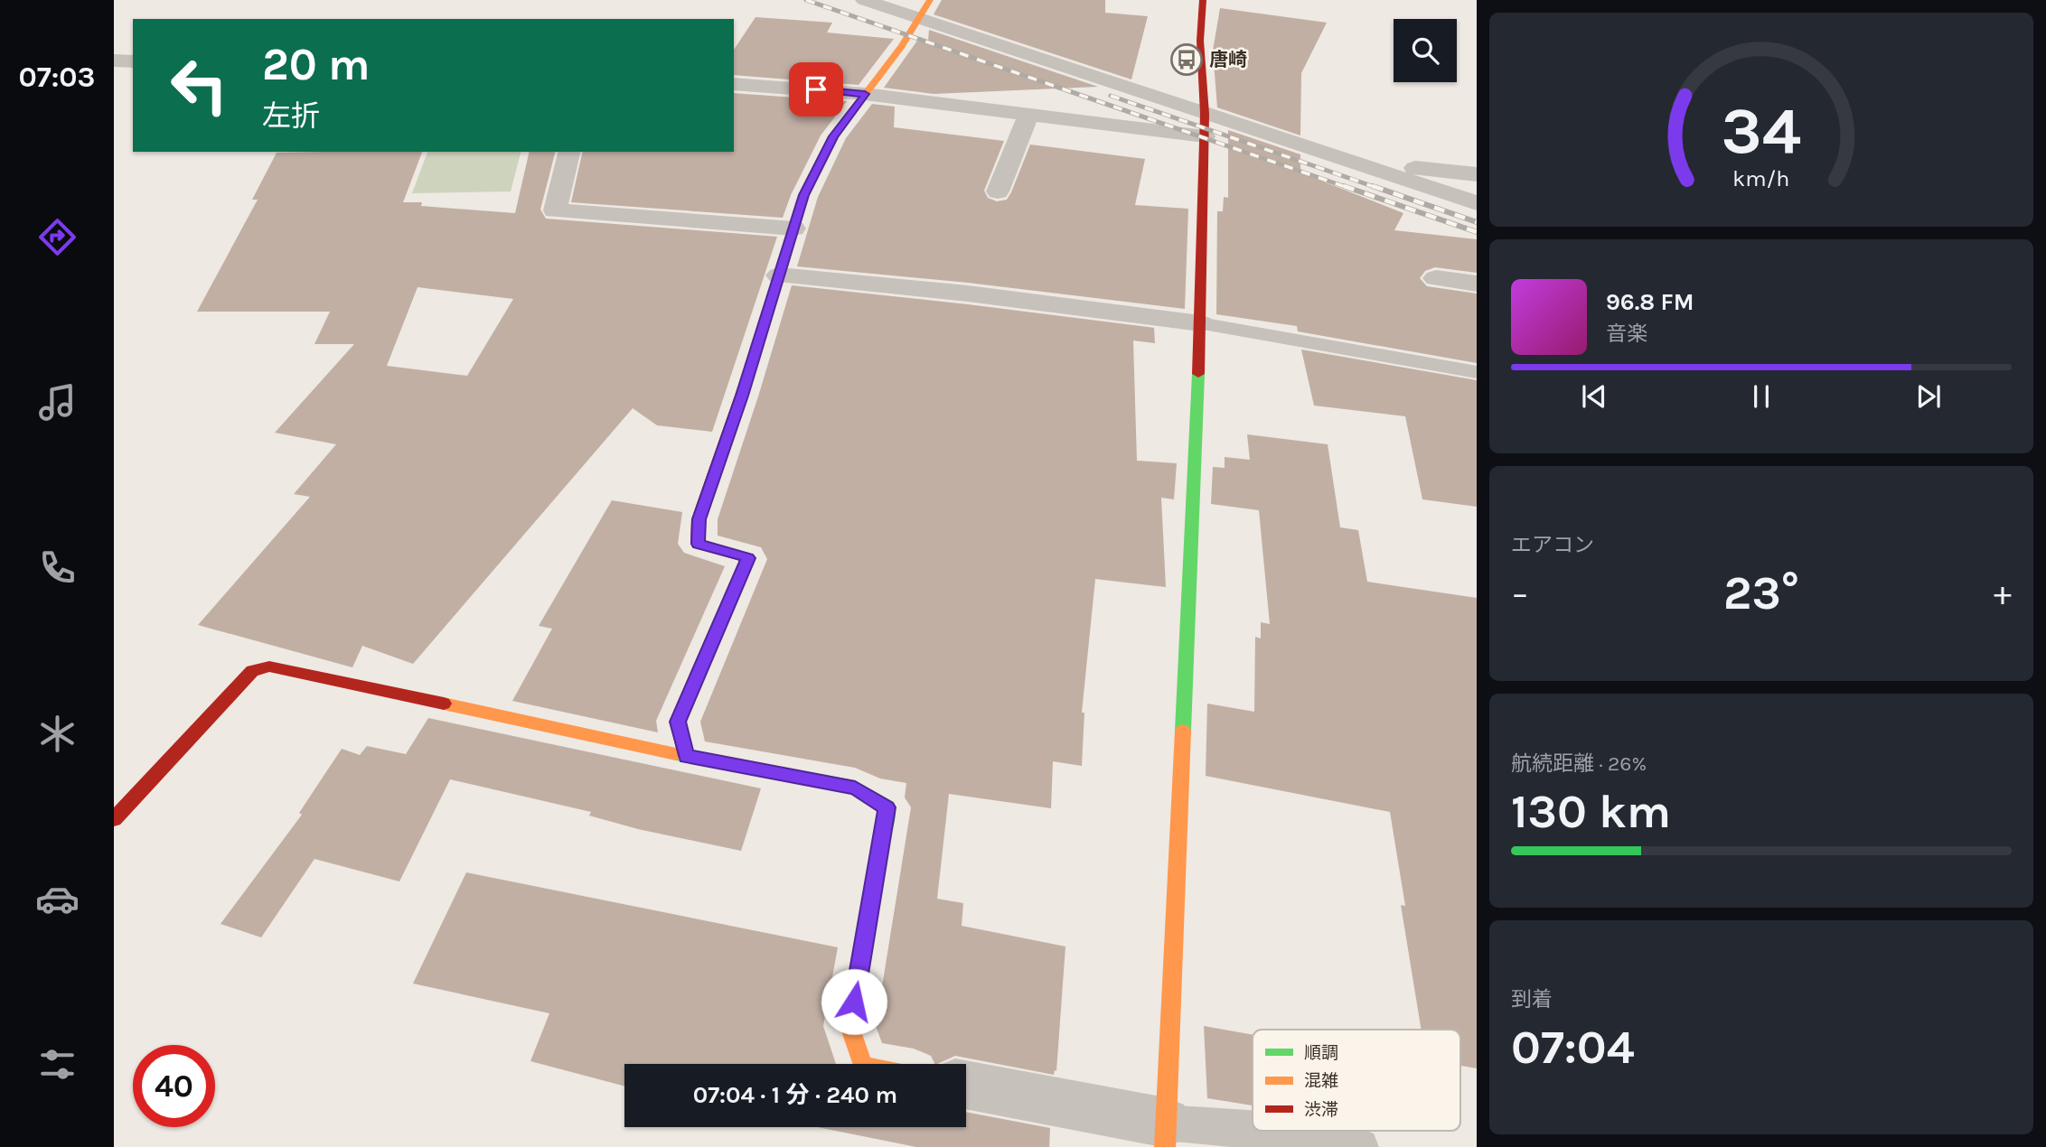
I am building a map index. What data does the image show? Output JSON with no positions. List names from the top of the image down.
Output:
{
  "places": {
    "bus stop": ["唐崎"]
  },
  "legend": ["順調", "混雑", "渋滞"],
  "page": {
    "tabs": "07:03",
    "turn": ["20 m", "左折"],
    "song": ["96.8 FM", "音楽"],
    "tile": [
      "エアコン",
      ["航続距離 · 26%", "130 km"],
      ["到着", "07:04"]
    ],
    "heat": ["−", "23°", "+"],
    "limit": "40",
    "trip": "07:04 · 1 分 · 240 m",
    "gauge": ["34", "km/h"]
  }
}
